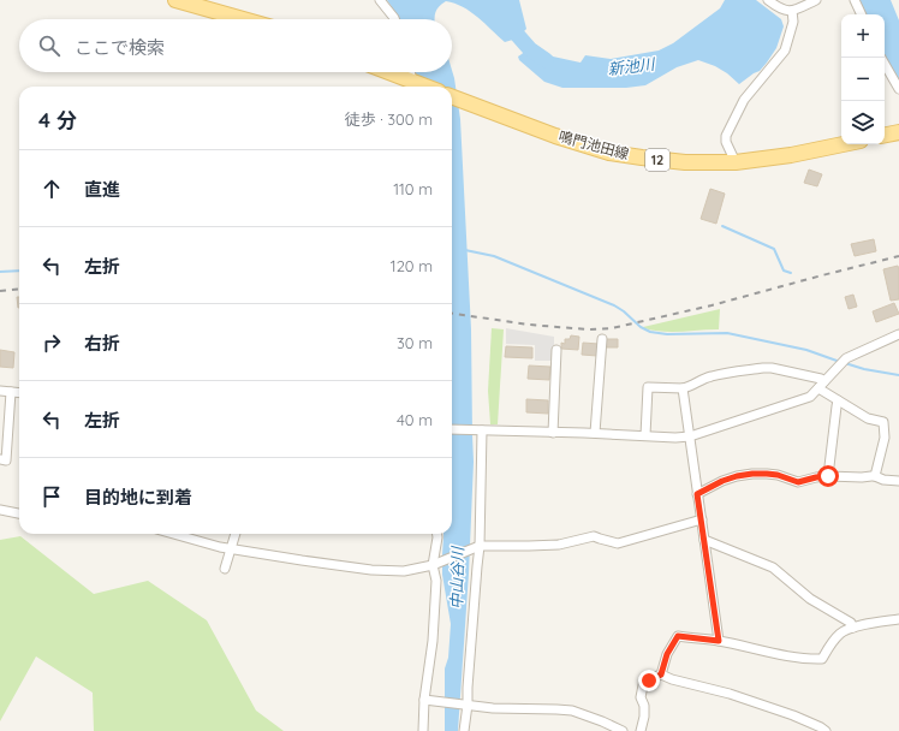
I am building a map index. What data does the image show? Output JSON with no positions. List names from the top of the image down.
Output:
{
  "streets": {
    "main road": ["鳴門池田線", "12"]
  },
  "water": ["新池川", "中山谷川"],
  "page": {
    "map_buttons": ["+", "−"],
    "search": "ここで検索",
    "heading": ["4 分", "徒歩 · 300 m"],
    "list": [
      ["直進", "110 m"],
      ["左折", "120 m"],
      ["右折", "30 m"],
      ["左折", "40 m"],
      "目的地に到着"
    ]
  }
}
